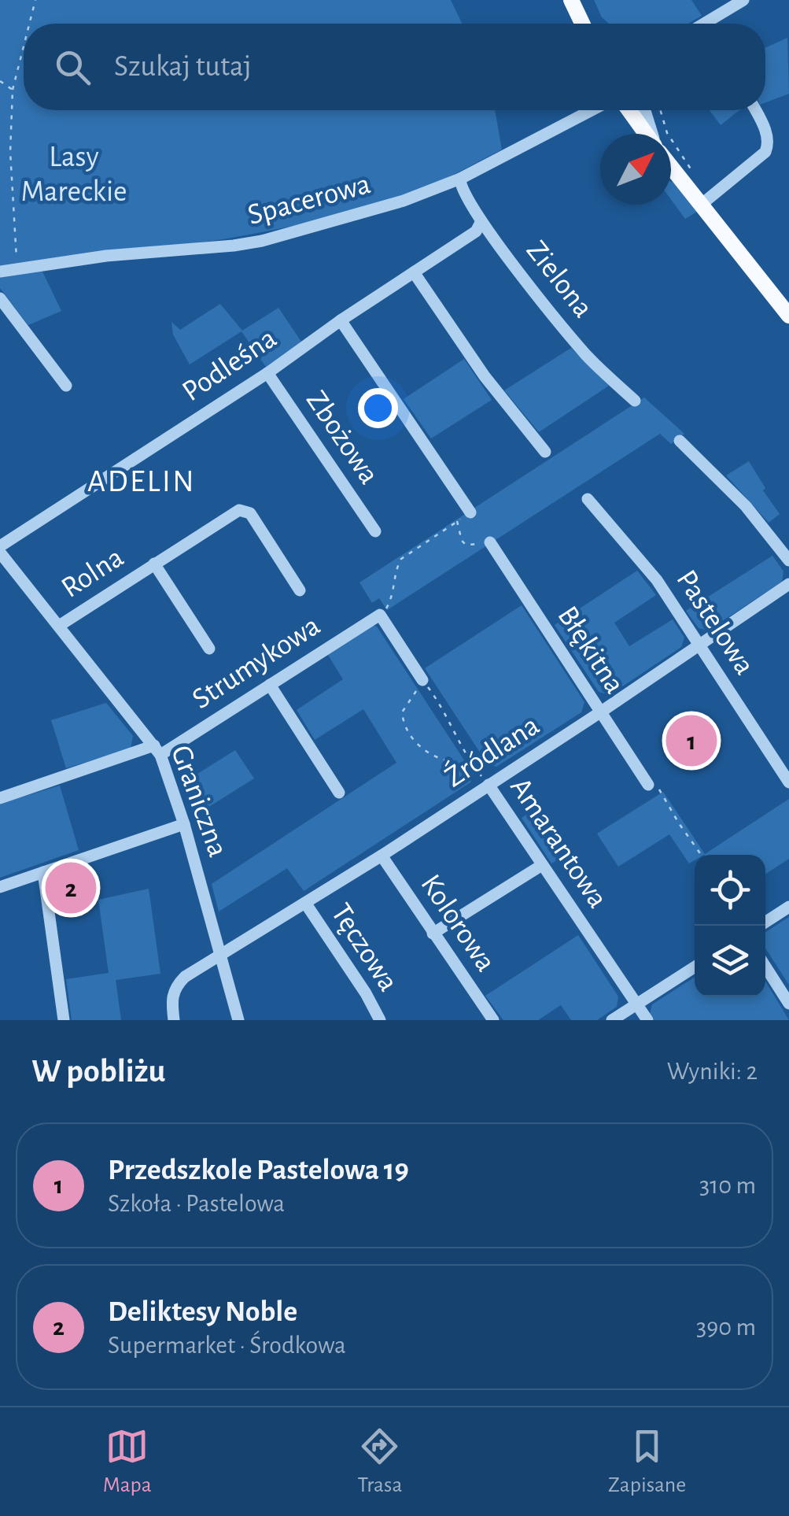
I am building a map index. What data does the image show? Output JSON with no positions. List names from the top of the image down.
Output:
{
  "streets": {
    "street": [
      "Spacerowa",
      "Zielona",
      "Podleśna",
      "Zbożowa",
      "Rolna",
      "Pastelowa",
      "Błękitna",
      "Strumykowa",
      "Źródlana",
      "Graniczna",
      "Amarantowa",
      "Kolorowa",
      "Tęczowa"
    ]
  },
  "crossings": [
    ["Spacerowa", "Zielona"],
    ["Zielona", "Podleśna"],
    ["Podleśna", "Zbożowa"],
    ["Rolna", "Graniczna"],
    ["Pastelowa", "Źródlana"],
    ["Błękitna", "Źródlana"],
    ["Strumykowa", "Graniczna"],
    ["Źródlana", "Graniczna"],
    ["Źródlana", "Amarantowa"],
    ["Źródlana", "Kolorowa"],
    ["Źródlana", "Tęczowa"]
  ],
  "districts": ["ADELIN"],
  "parks": ["Lasy Mareckie"],
  "north": "top right",
  "page": {
    "search": "Szukaj tutaj",
    "pins": ["1", "2"],
    "heading": ["W pobliżu", "Wyniki: 2"],
    "list": [
      {
        "mark": "1",
        "name": "Przedszkole Pastelowa 19",
        "note": "Szkoła · Pastelowa",
        "value": "310 m"
      },
      {
        "mark": "2",
        "name": "Deliktesy Noble",
        "note": "Supermarket · Środkowa",
        "value": "390 m"
      }
    ],
    "nav": ["Mapa", "Trasa", "Zapisane"]
  }
}
